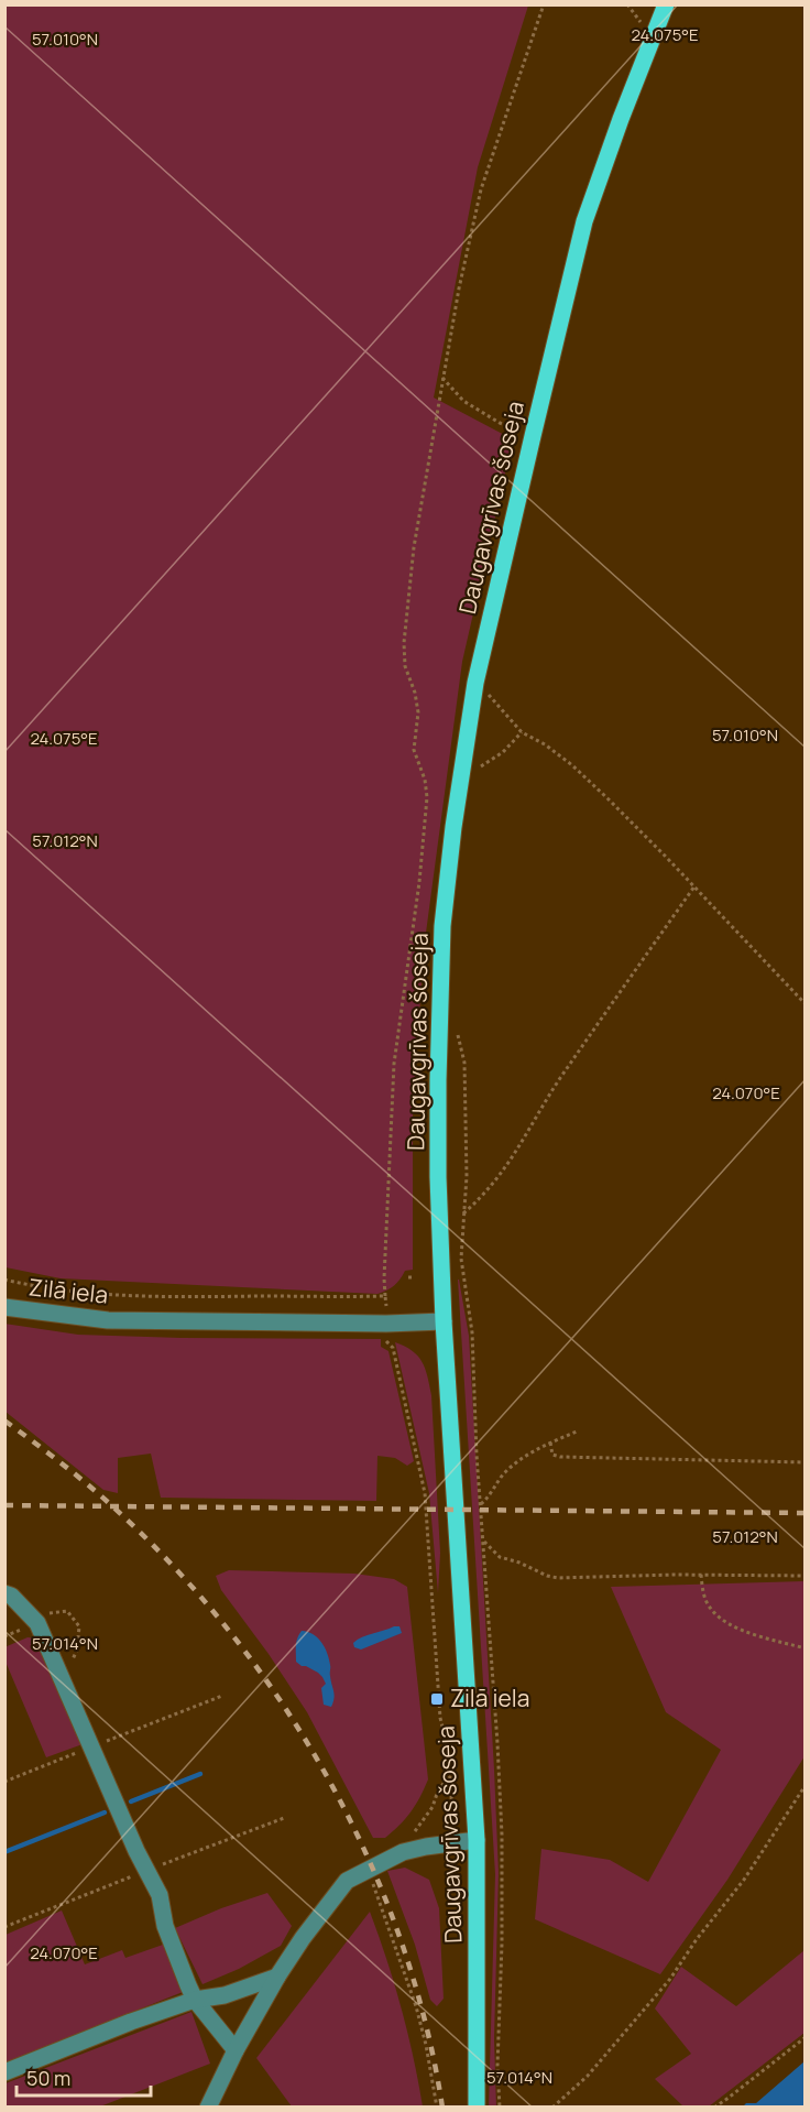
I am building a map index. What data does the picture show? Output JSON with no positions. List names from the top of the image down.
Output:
{
  "streets": {
    "main road": ["Daugavgrīvas šoseja"],
    "street": ["Zilā iela"]
  },
  "crossings": [
    ["Daugavgrīvas šoseja", "Zilā iela"]
  ],
  "places": {
    "transit": ["Zilā iela"]
  },
  "scale_bar": "50 m",
  "coordinates": [
    "24.075°E",
    "57.010°N",
    "57.012°N",
    "24.070°E",
    "57.014°N"
  ]
}
